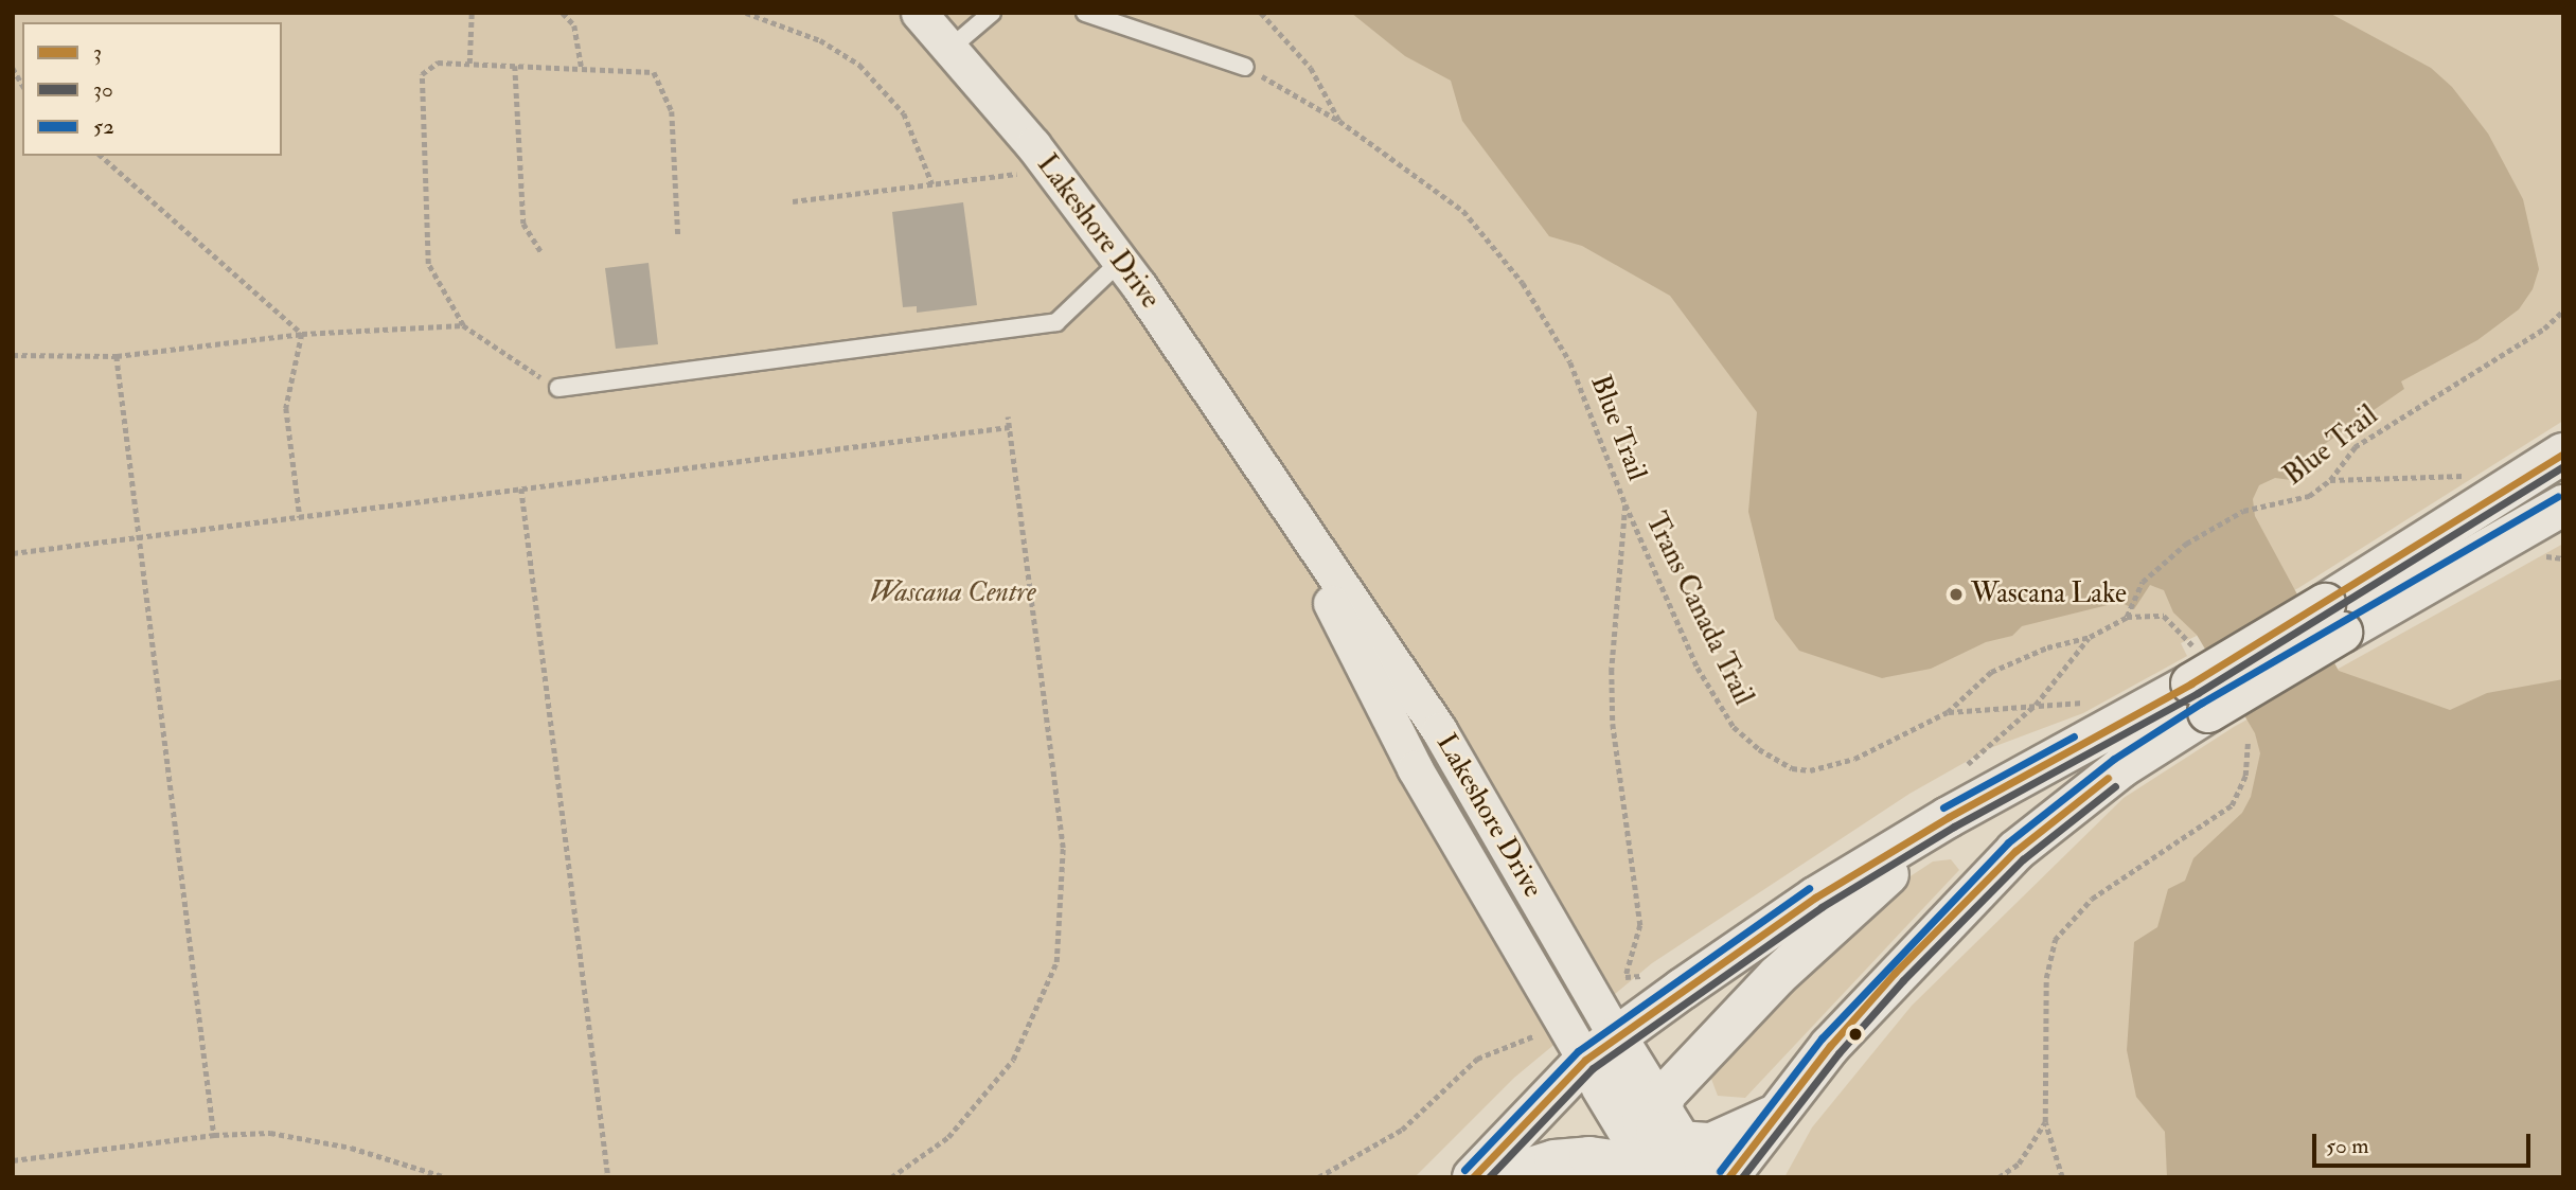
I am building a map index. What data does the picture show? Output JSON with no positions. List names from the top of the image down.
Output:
{
  "streets": {
    "street": ["Lakeshore Drive"],
    "path": ["Blue Trail", "Trans Canada Trail"]
  },
  "crossings": [
    ["Blue Trail", "Trans Canada Trail"]
  ],
  "parks": ["Wascana Centre"],
  "places": ["Wascana Lake"],
  "lines": ["transit line 3", "transit line 30", "transit line 52"],
  "legend": ["3", "30", "52"],
  "scale_bar": "50 m"
}
